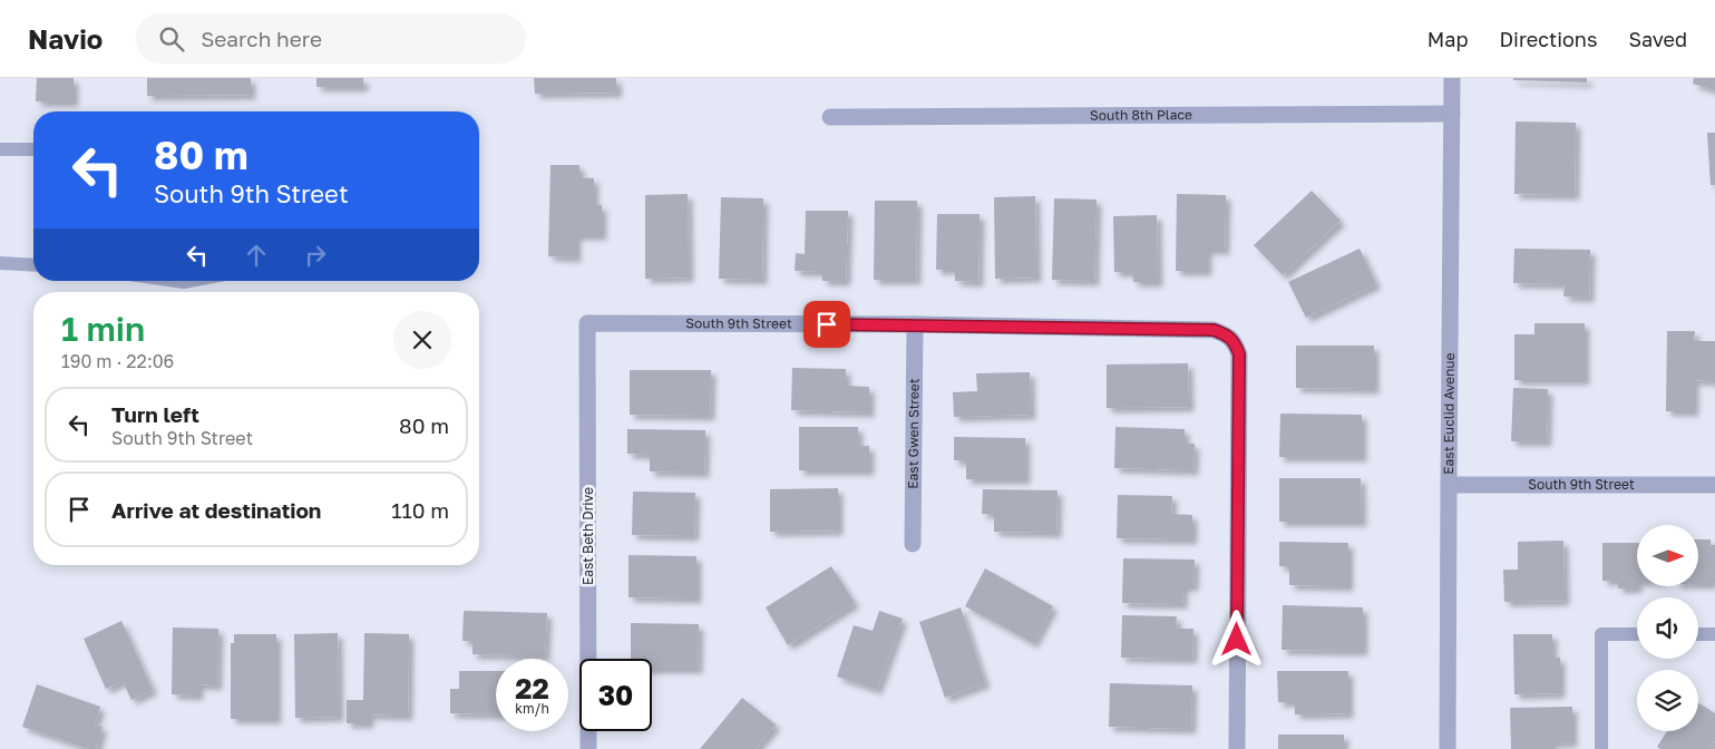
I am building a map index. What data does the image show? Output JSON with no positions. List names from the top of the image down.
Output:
{
  "streets": {
    "street": [
      "South 8th Place",
      "South 9th Street",
      "East Euclid Avenue",
      "East Gwen Street",
      "East Beth Drive"
    ]
  },
  "crossings": [
    ["South 8th Place", "East Euclid Avenue"],
    ["South 9th Street", "East Euclid Avenue"],
    ["South 9th Street", "East Gwen Street"],
    ["South 9th Street", "East Beth Drive"]
  ],
  "north": "right",
  "page": {
    "header": "Navio",
    "search": "Search here",
    "nav": ["Map", "Directions", "Saved"],
    "turn": ["80 m", "South 9th Street"],
    "heading": ["1 min", "190 m · 22:06"],
    "list": [
      {
        "name": "Turn left",
        "note": "South 9th Street",
        "value": "80 m"
      },
      {
        "name": "Arrive at destination",
        "value": "110 m"
      }
    ],
    "speed": "22 km/h",
    "limit": "30"
  }
}
